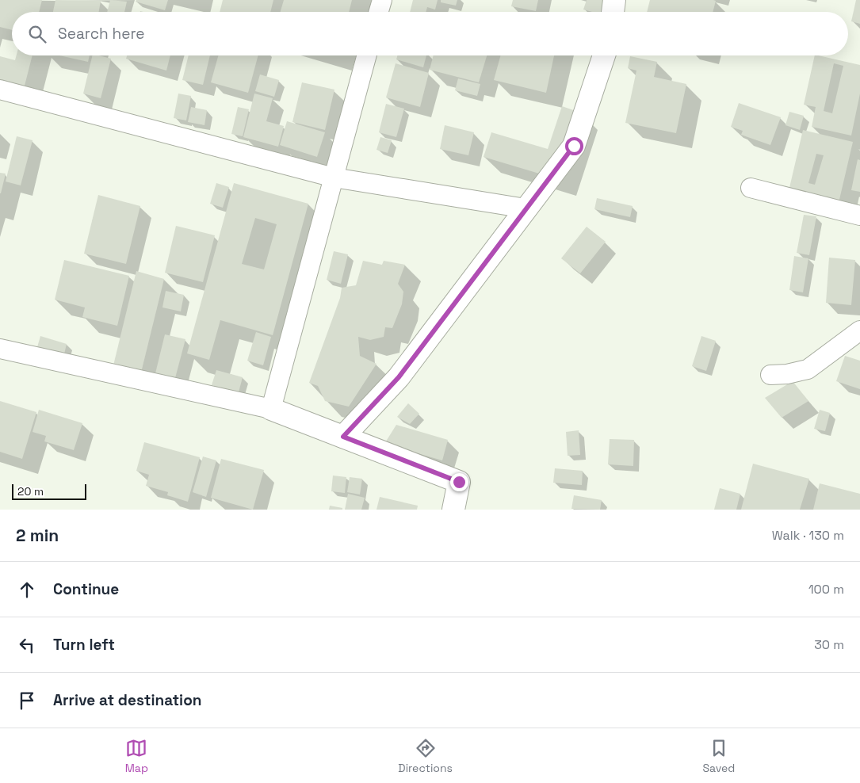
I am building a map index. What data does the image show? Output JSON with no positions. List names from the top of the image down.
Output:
{
  "scale_bar": "20 m",
  "page": {
    "search": "Search here",
    "scale": "20 m",
    "heading": ["2 min", "Walk · 130 m"],
    "list": [
      ["Continue", "100 m"],
      ["Turn left", "30 m"],
      "Arrive at destination"
    ],
    "nav": ["Map", "Directions", "Saved"]
  }
}
